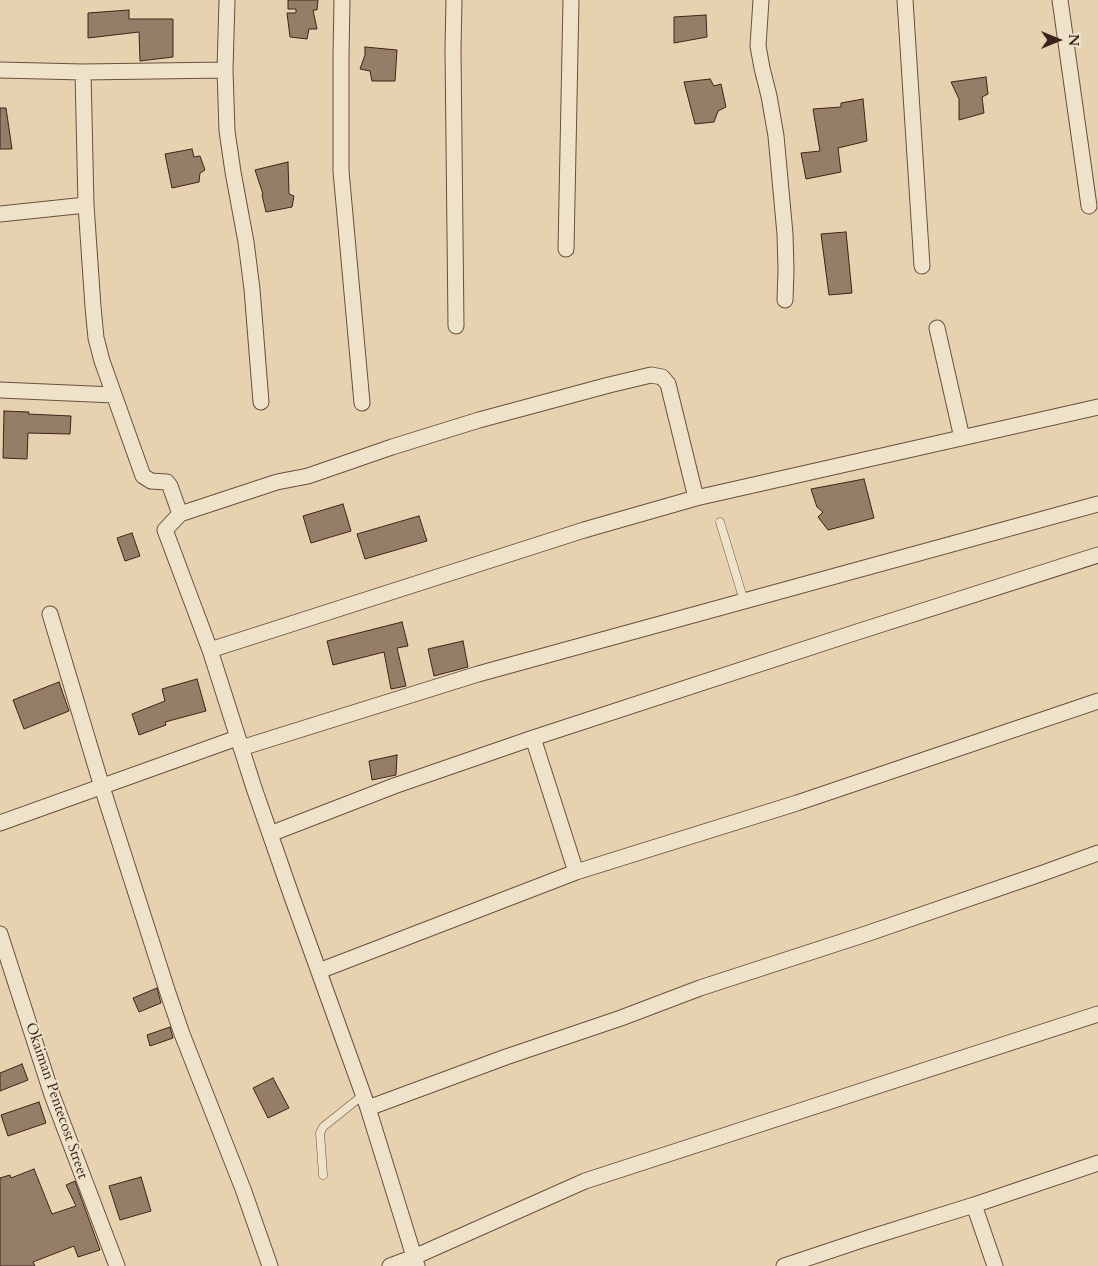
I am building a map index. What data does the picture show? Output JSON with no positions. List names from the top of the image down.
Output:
{
  "streets": {
    "street": ["Okaiman Pentecost Street"]
  },
  "north": "right"
}
